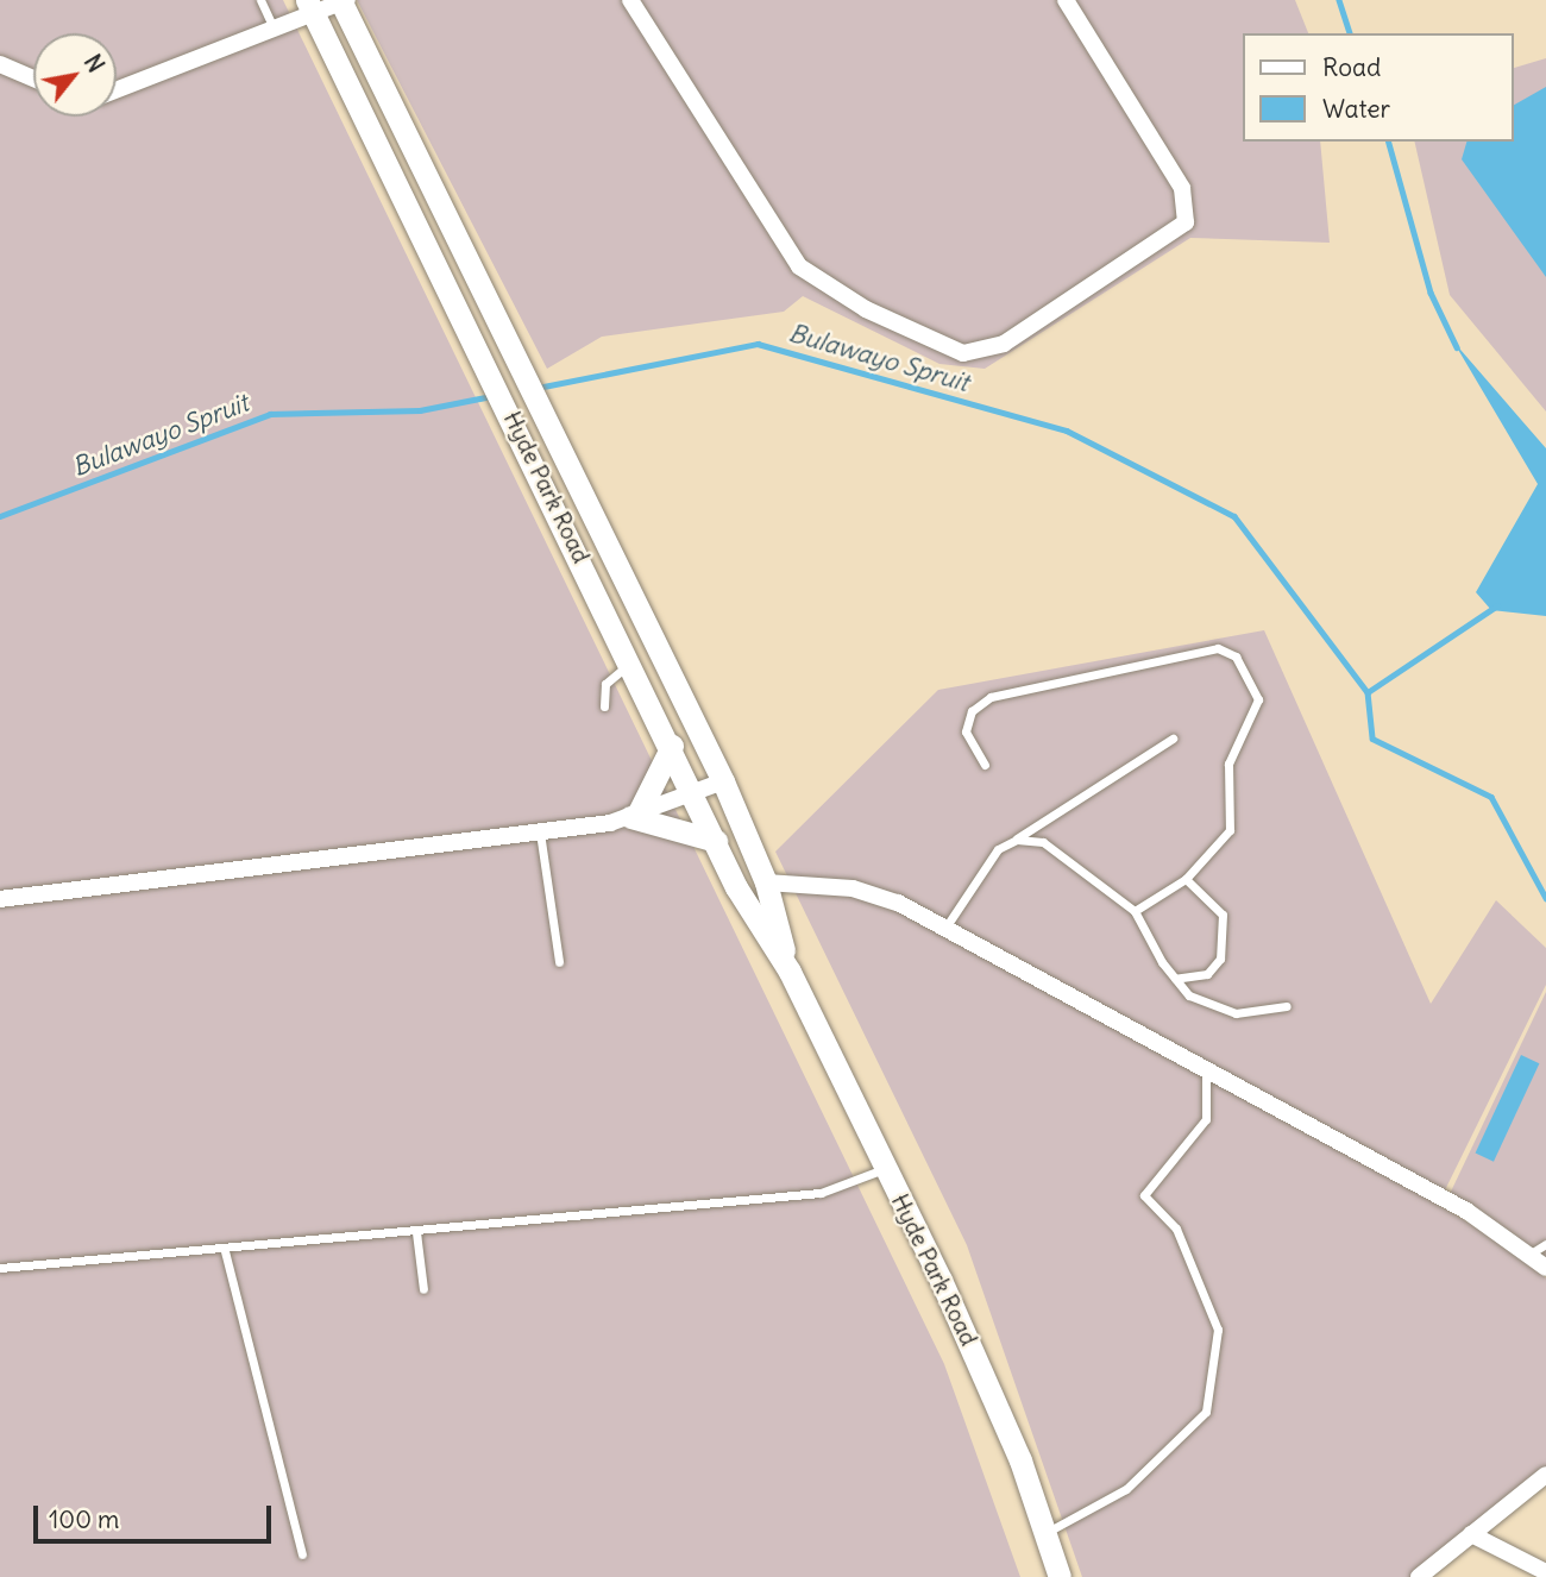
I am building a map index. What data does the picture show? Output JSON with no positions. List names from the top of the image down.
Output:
{
  "streets": {
    "street": ["Hyde Park Road"]
  },
  "water": ["Bulawayo Spruit"],
  "legend": ["Road", "Water"],
  "scale_bar": "100 m",
  "north": "top right"
}
